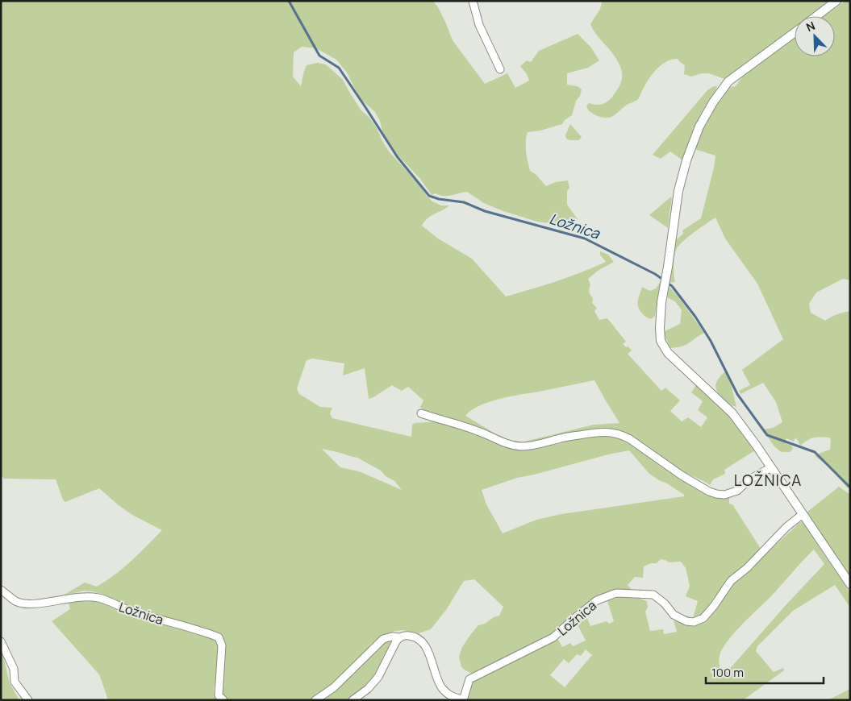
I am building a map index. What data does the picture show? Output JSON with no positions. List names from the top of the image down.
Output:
{
  "streets": {
    "street": ["Ložnica"]
  },
  "districts": ["LOŽNICA"],
  "water": ["Ložnica"],
  "scale_bar": "100 m",
  "north": "top left"
}
